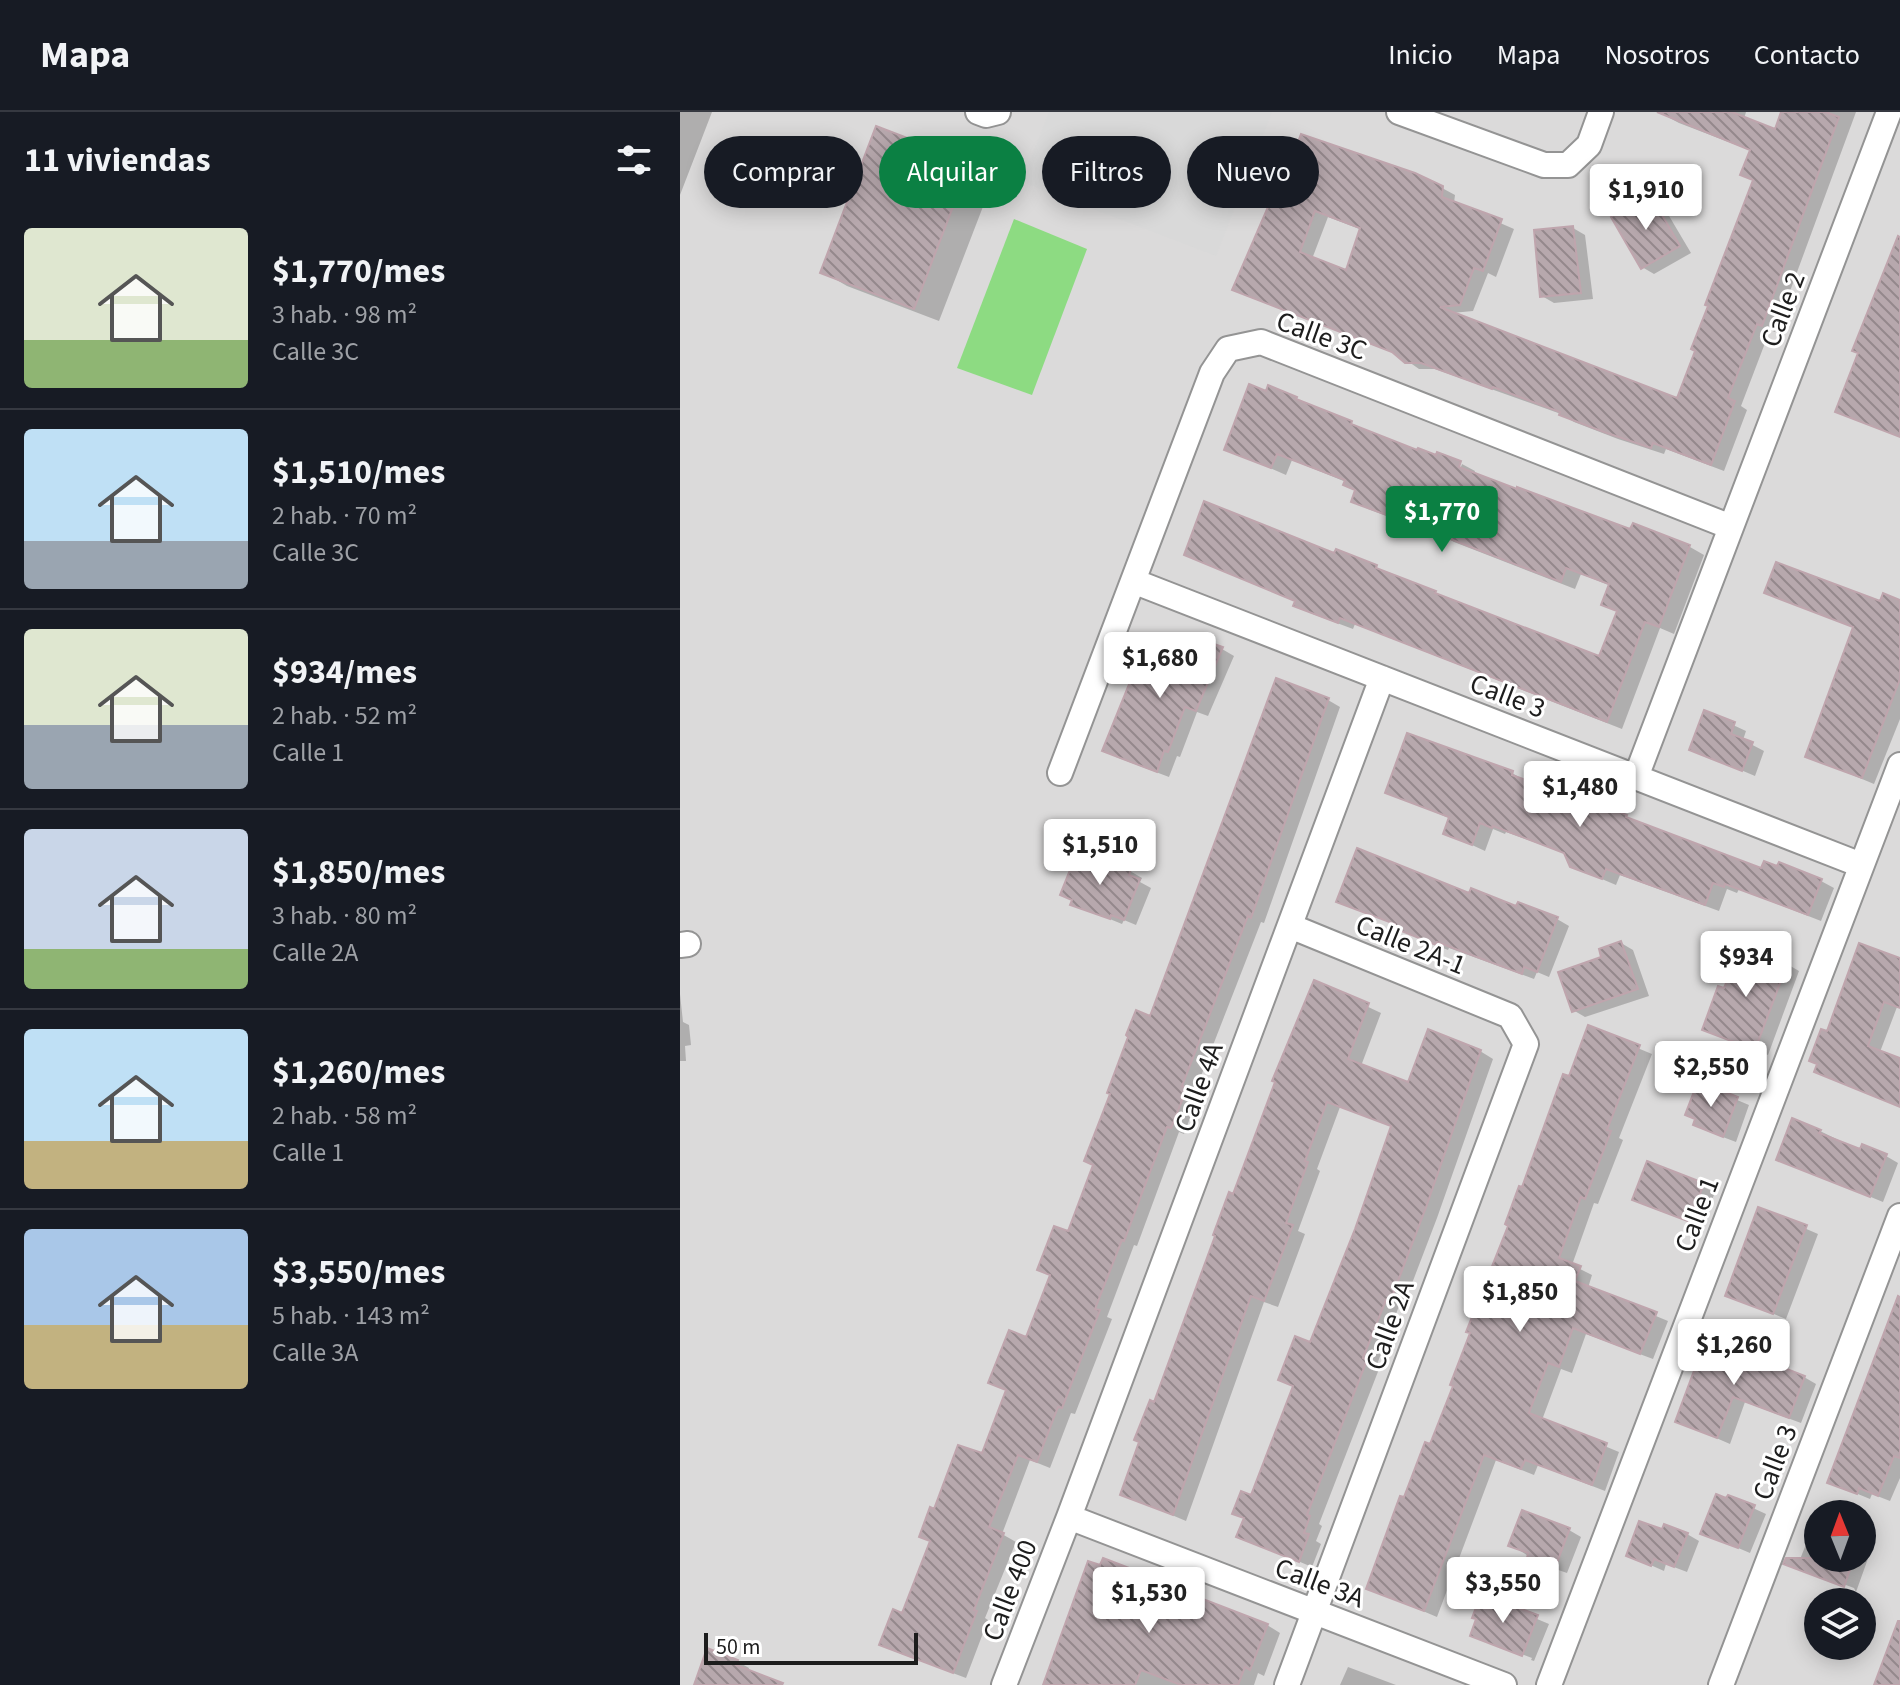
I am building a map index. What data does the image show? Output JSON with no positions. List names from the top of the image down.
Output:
{
  "streets": {
    "street": [
      "Calle 2",
      "Calle 3C",
      "Calle 3",
      "Calle 2A-1",
      "Calle 4A",
      "Calle 1",
      "Calle 2A",
      "Calle 3A",
      "Calle 400"
    ]
  },
  "crossings": [
    ["Calle 2", "Calle 3C"],
    ["Calle 2", "Calle 3"],
    ["Calle 3C", "Calle 3"],
    ["Calle 3", "Calle 4A"],
    ["Calle 3", "Calle 1"],
    ["Calle 2A-1", "Calle 4A"],
    ["Calle 2A-1", "Calle 2A"],
    ["Calle 4A", "Calle 3A"],
    ["Calle 4A", "Calle 400"],
    ["Calle 2A", "Calle 3A"],
    ["Calle 3A", "Calle 400"]
  ],
  "scale_bar": "50 m",
  "north": "top",
  "page": {
    "header": "Mapa",
    "nav": [
      "Inicio",
      "Mapa",
      "Nosotros",
      "Contacto"
    ],
    "heading": "11 viviendas",
    "chip": [
      "Comprar",
      "Alquilar",
      "Filtros",
      "Nuevo"
    ],
    "price": [
      "$1,910",
      "$1,770",
      "$1,680",
      "$1,480",
      "$1,510",
      "$934",
      "$2,550",
      "$1,850",
      "$1,260",
      "$3,550",
      "$1,530"
    ],
    "list": [
      {
        "name": "$1,770/mes",
        "note": "3 hab. · 98 m² · Calle 3C"
      },
      {
        "name": "$1,510/mes",
        "note": "2 hab. · 70 m² · Calle 3C"
      },
      {
        "name": "$934/mes",
        "note": "2 hab. · 52 m² · Calle 1"
      },
      {
        "name": "$1,850/mes",
        "note": "3 hab. · 80 m² · Calle 2A"
      },
      {
        "name": "$1,260/mes",
        "note": "2 hab. · 58 m² · Calle 1"
      },
      {
        "name": "$3,550/mes",
        "note": "5 hab. · 143 m² · Calle 3A"
      }
    ],
    "scale": "50 m"
  }
}
